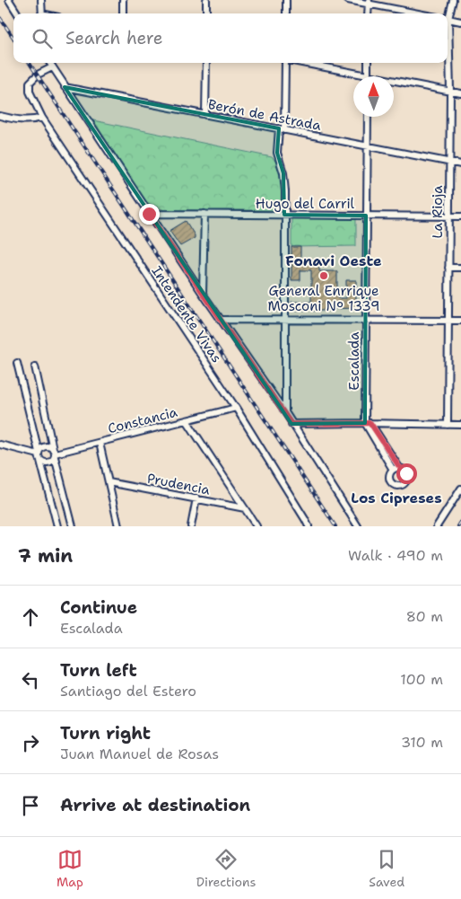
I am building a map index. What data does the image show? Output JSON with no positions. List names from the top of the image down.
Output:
{
  "streets": {
    "street": [
      "Berón de Astrada",
      "Hugo del Carril",
      "La Rioja",
      "Intendente Vivas",
      "Escalada",
      "Constancia",
      "Prudencia"
    ]
  },
  "crossings": [
    ["Berón de Astrada", "La Rioja"],
    ["Berón de Astrada", "Escalada"],
    ["Hugo del Carril", "La Rioja"],
    ["Hugo del Carril", "Escalada"],
    ["Intendente Vivas", "Constancia"]
  ],
  "districts": ["Fonavi Oeste", "Los Cipreses"],
  "places": ["General Enrrique Mosconi Nº 1339"],
  "north": "top",
  "page": {
    "search": "Search here",
    "heading": ["7 min", "Walk · 490 m"],
    "list": [
      ["Continue", "Escalada", "80 m"],
      ["Turn left", "Santiago del Estero", "100 m"],
      ["Turn right", "Juan Manuel de Rosas", "310 m"],
      "Arrive at destination"
    ],
    "nav": ["Map", "Directions", "Saved"]
  }
}
